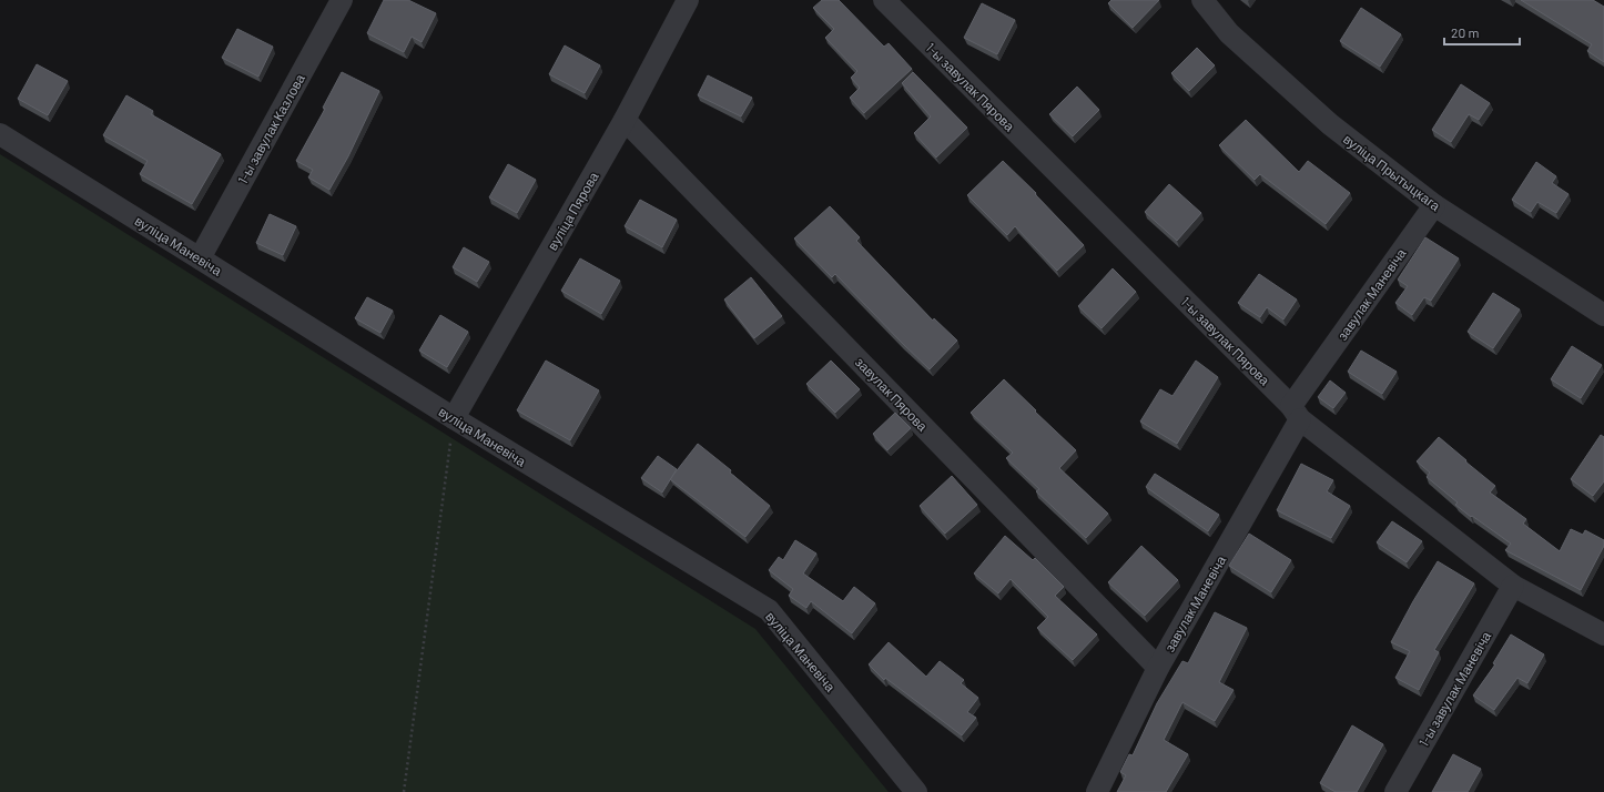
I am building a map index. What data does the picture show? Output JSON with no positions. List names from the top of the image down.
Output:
{
  "streets": {
    "street": [
      "1-ы завулак Пярова",
      "1-ы завулак Казлова",
      "вуліца Прытыцкага",
      "вуліца Пярова",
      "вуліца Маневіча",
      "завулак Маневіча",
      "завулак Пярова",
      "1-ы завулак Маневіча"
    ]
  },
  "crossings": [
    ["1-ы завулак Пярова", "завулак Маневіча"],
    ["1-ы завулак Пярова", "1-ы завулак Маневіча"],
    ["1-ы завулак Казлова", "вуліца Маневіча"],
    ["вуліца Прытыцкага", "завулак Маневіча"],
    ["вуліца Пярова", "вуліца Маневіча"],
    ["вуліца Пярова", "завулак Пярова"],
    ["завулак Маневіча", "завулак Пярова"]
  ],
  "scale_bar": "20 m"
}
